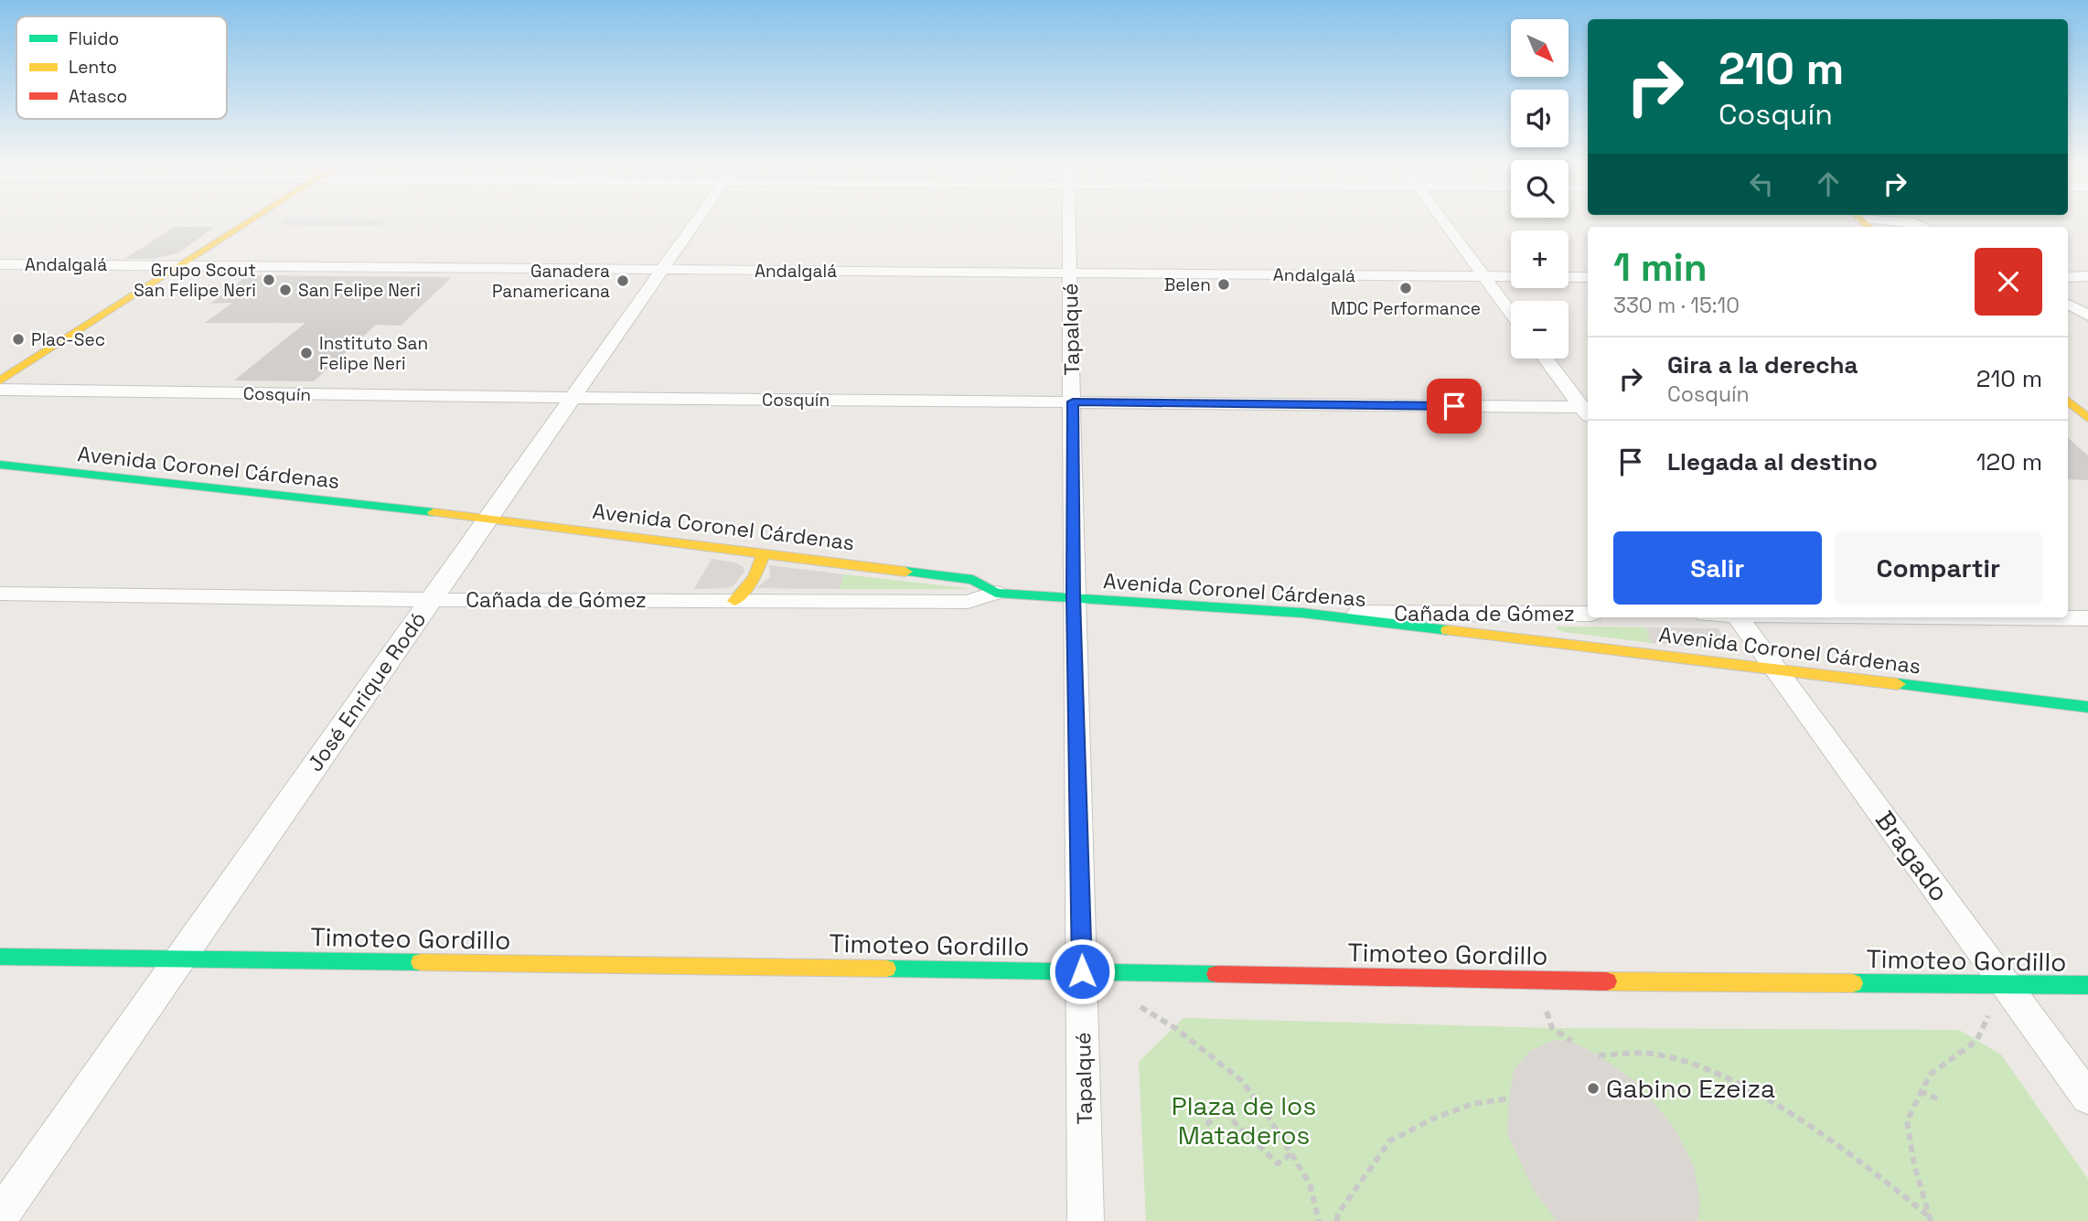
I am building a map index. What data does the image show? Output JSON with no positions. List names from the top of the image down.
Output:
{
  "streets": {
    "street": [
      "Andalgalá",
      "Tapalqué",
      "Cosquín",
      "Avenida Coronel Cárdenas",
      "Cañada de Gómez",
      "José Enrique Rodó",
      "Bragado",
      "Timoteo Gordillo"
    ]
  },
  "crossings": [
    ["Andalgalá", "Tapalqué"],
    ["Andalgalá", "José Enrique Rodó"],
    ["Tapalqué", "Cosquín"],
    ["Tapalqué", "Avenida Coronel Cárdenas"],
    ["Tapalqué", "Timoteo Gordillo"],
    ["Cosquín", "José Enrique Rodó"],
    ["Avenida Coronel Cárdenas", "Cañada de Gómez"],
    ["Avenida Coronel Cárdenas", "José Enrique Rodó"],
    ["Avenida Coronel Cárdenas", "Bragado"],
    ["Cañada de Gómez", "José Enrique Rodó"],
    ["José Enrique Rodó", "Timoteo Gordillo"],
    ["Bragado", "Timoteo Gordillo"]
  ],
  "parks": ["Plaza de los Mataderos"],
  "places": [
    "Grupo Scout San Felipe Neri",
    "Ganadera Panamericana",
    "Belen",
    "MDC Performance",
    "San Felipe Neri",
    "Plac-Sec",
    "Instituto San Felipe Neri",
    "Gabino Ezeiza"
  ],
  "legend": ["Fluido", "Lento", "Atasco"],
  "north": "bottom right",
  "page": {
    "map_buttons": ["+", "−"],
    "turn": ["210 m", "Cosquín"],
    "heading": ["1 min", "330 m · 15:10"],
    "list": [
      {
        "name": "Gira a la derecha",
        "note": "Cosquín",
        "value": "210 m"
      },
      {
        "name": "Llegada al destino",
        "value": "120 m"
      }
    ],
    "buttons": ["Salir", "Compartir"]
  }
}
